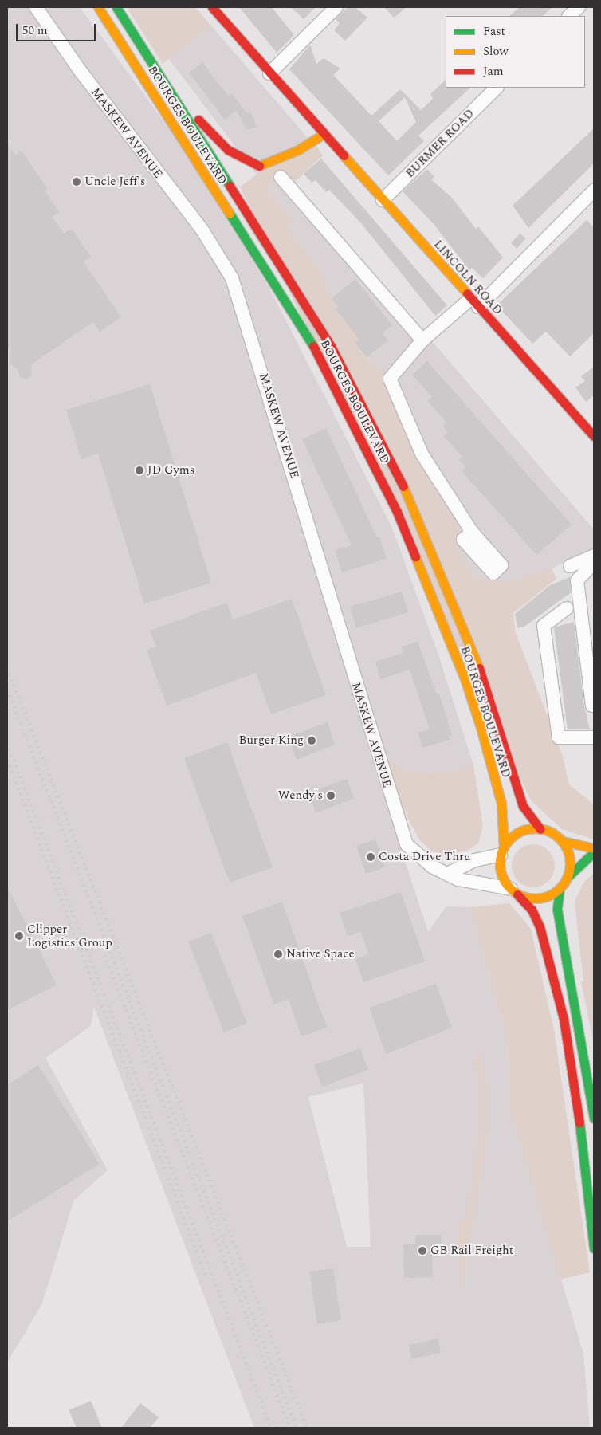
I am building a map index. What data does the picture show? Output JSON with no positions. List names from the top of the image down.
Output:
{
  "streets": {
    "main road": ["BOURGES BOULEVARD", "LINCOLN ROAD"],
    "street": ["MASKEW AVENUE", "BURMER ROAD"]
  },
  "crossings": [
    ["BOURGES BOULEVARD", "MASKEW AVENUE"],
    ["BURMER ROAD", "LINCOLN ROAD"]
  ],
  "places": [
    "Uncle Jeff's",
    "JD Gyms",
    "Burger King",
    "Wendy's",
    "Costa Drive Thru",
    "Clipper Logistics Group",
    "Native Space",
    "GB Rail Freight"
  ],
  "legend": ["Fast", "Slow", "Jam"],
  "scale_bar": "50 m"
}
